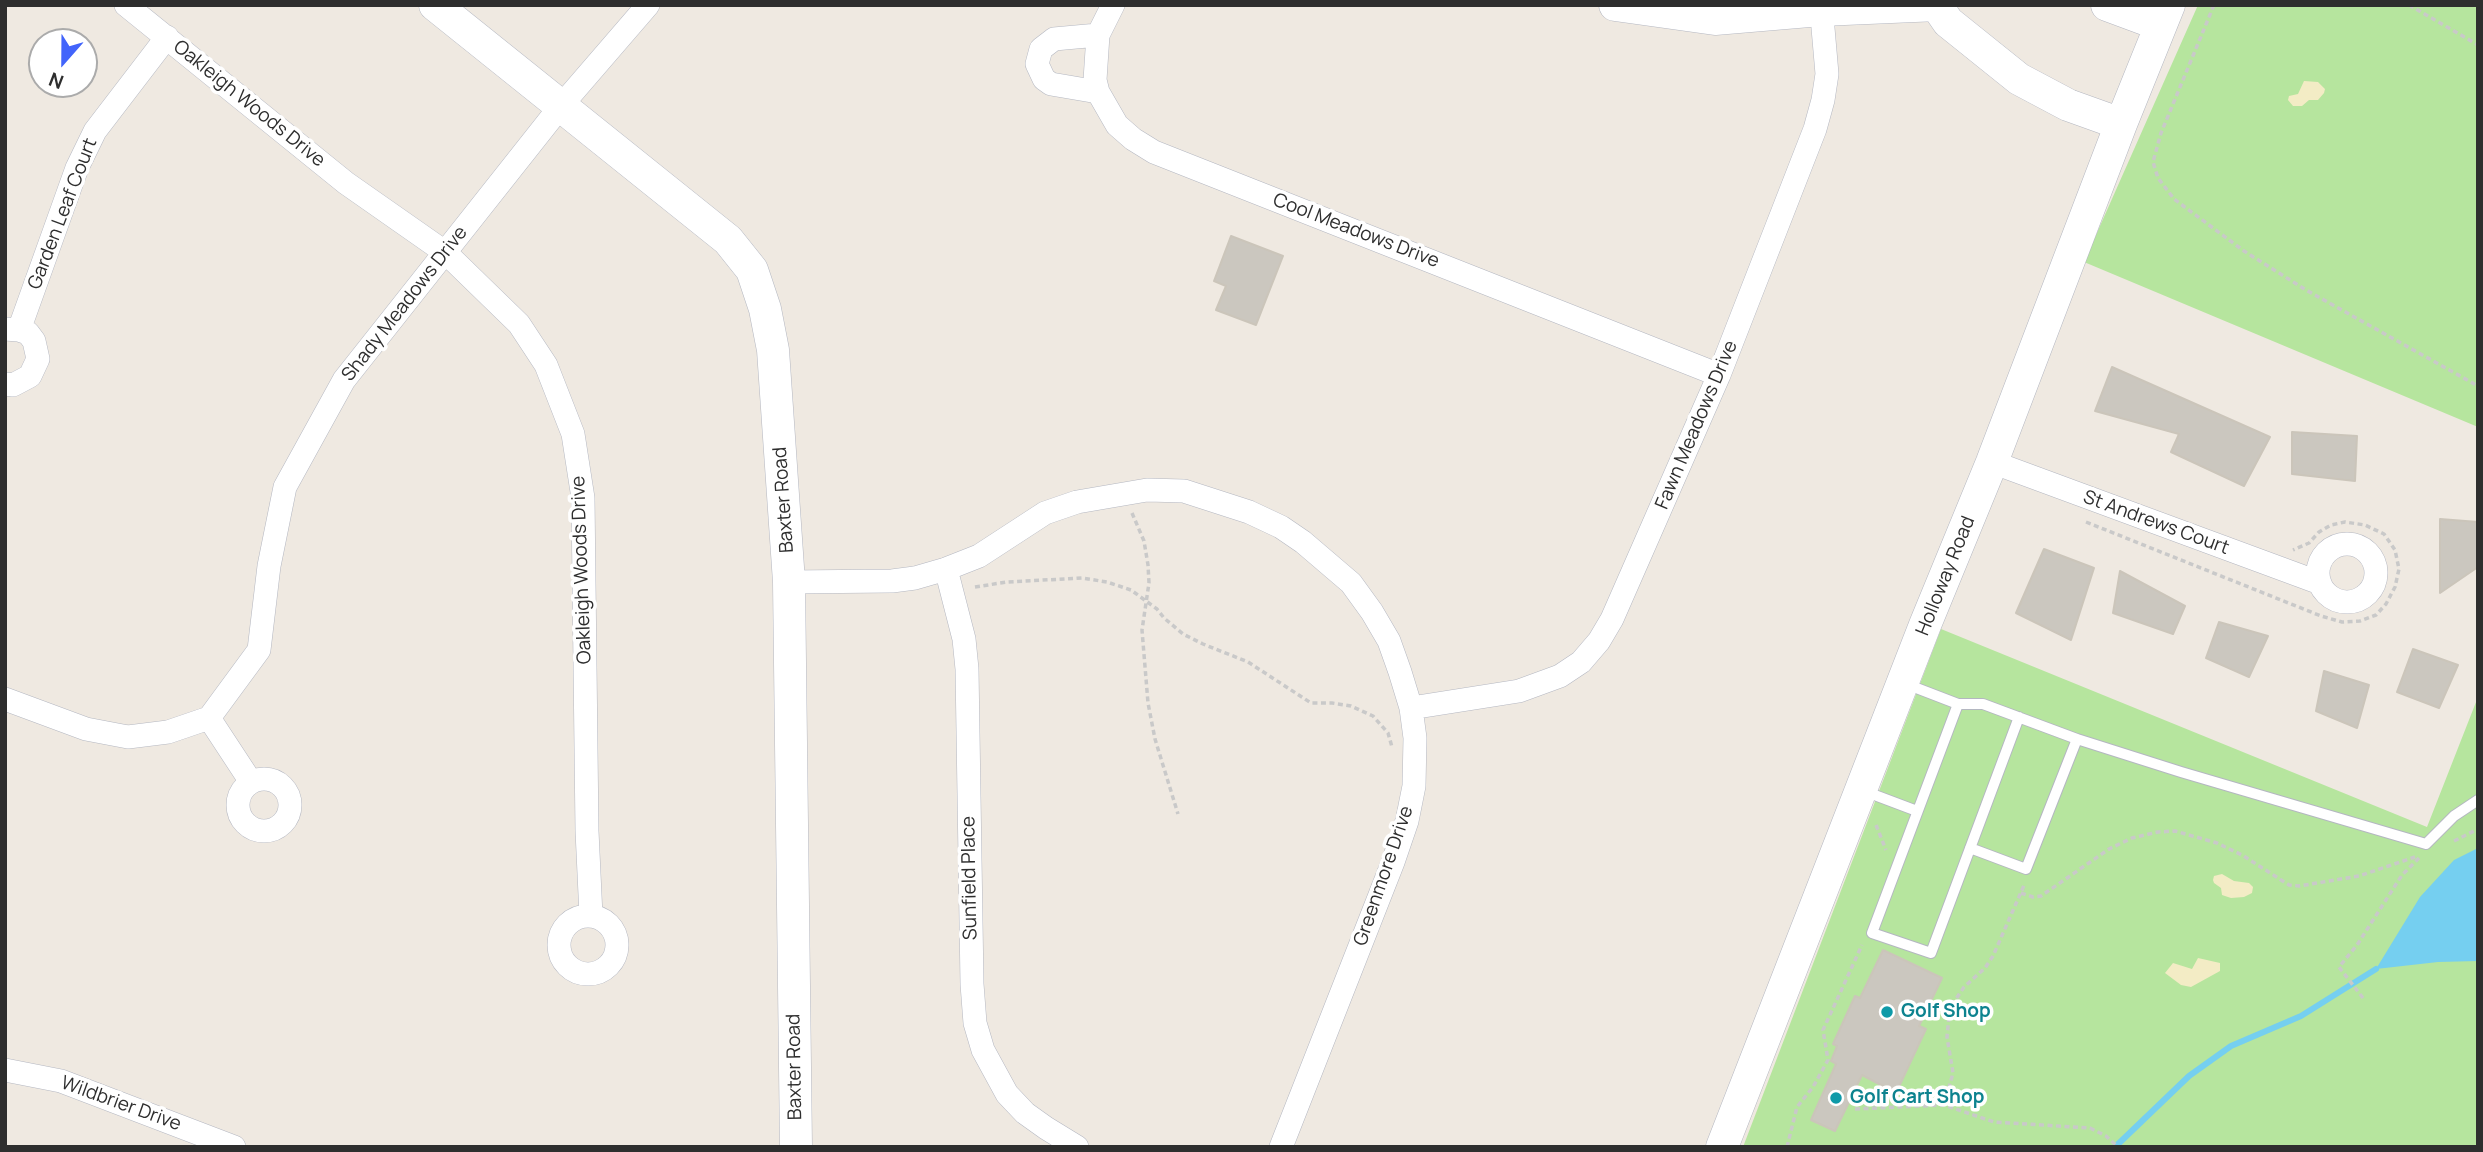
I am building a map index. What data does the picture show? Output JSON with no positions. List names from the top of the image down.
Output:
{
  "streets": {
    "street": [
      "Oakleigh Woods Drive",
      "Garden Leaf Court",
      "Cool Meadows Drive",
      "Shady Meadows Drive",
      "Fawn Meadows Drive",
      "Baxter Road",
      "St Andrews Court",
      "Holloway Road",
      "Greenmore Drive",
      "Sunfield Place",
      "Wildbrier Drive"
    ]
  },
  "crossings": [
    ["Oakleigh Woods Drive", "Garden Leaf Court"],
    ["Oakleigh Woods Drive", "Shady Meadows Drive"],
    ["Cool Meadows Drive", "Fawn Meadows Drive"],
    ["Shady Meadows Drive", "Baxter Road"],
    ["Fawn Meadows Drive", "Greenmore Drive"],
    ["Baxter Road", "Greenmore Drive"],
    ["St Andrews Court", "Holloway Road"],
    ["Greenmore Drive", "Sunfield Place"]
  ],
  "places": ["Golf Shop", "Golf Cart Shop"],
  "north": "bottom"
}
